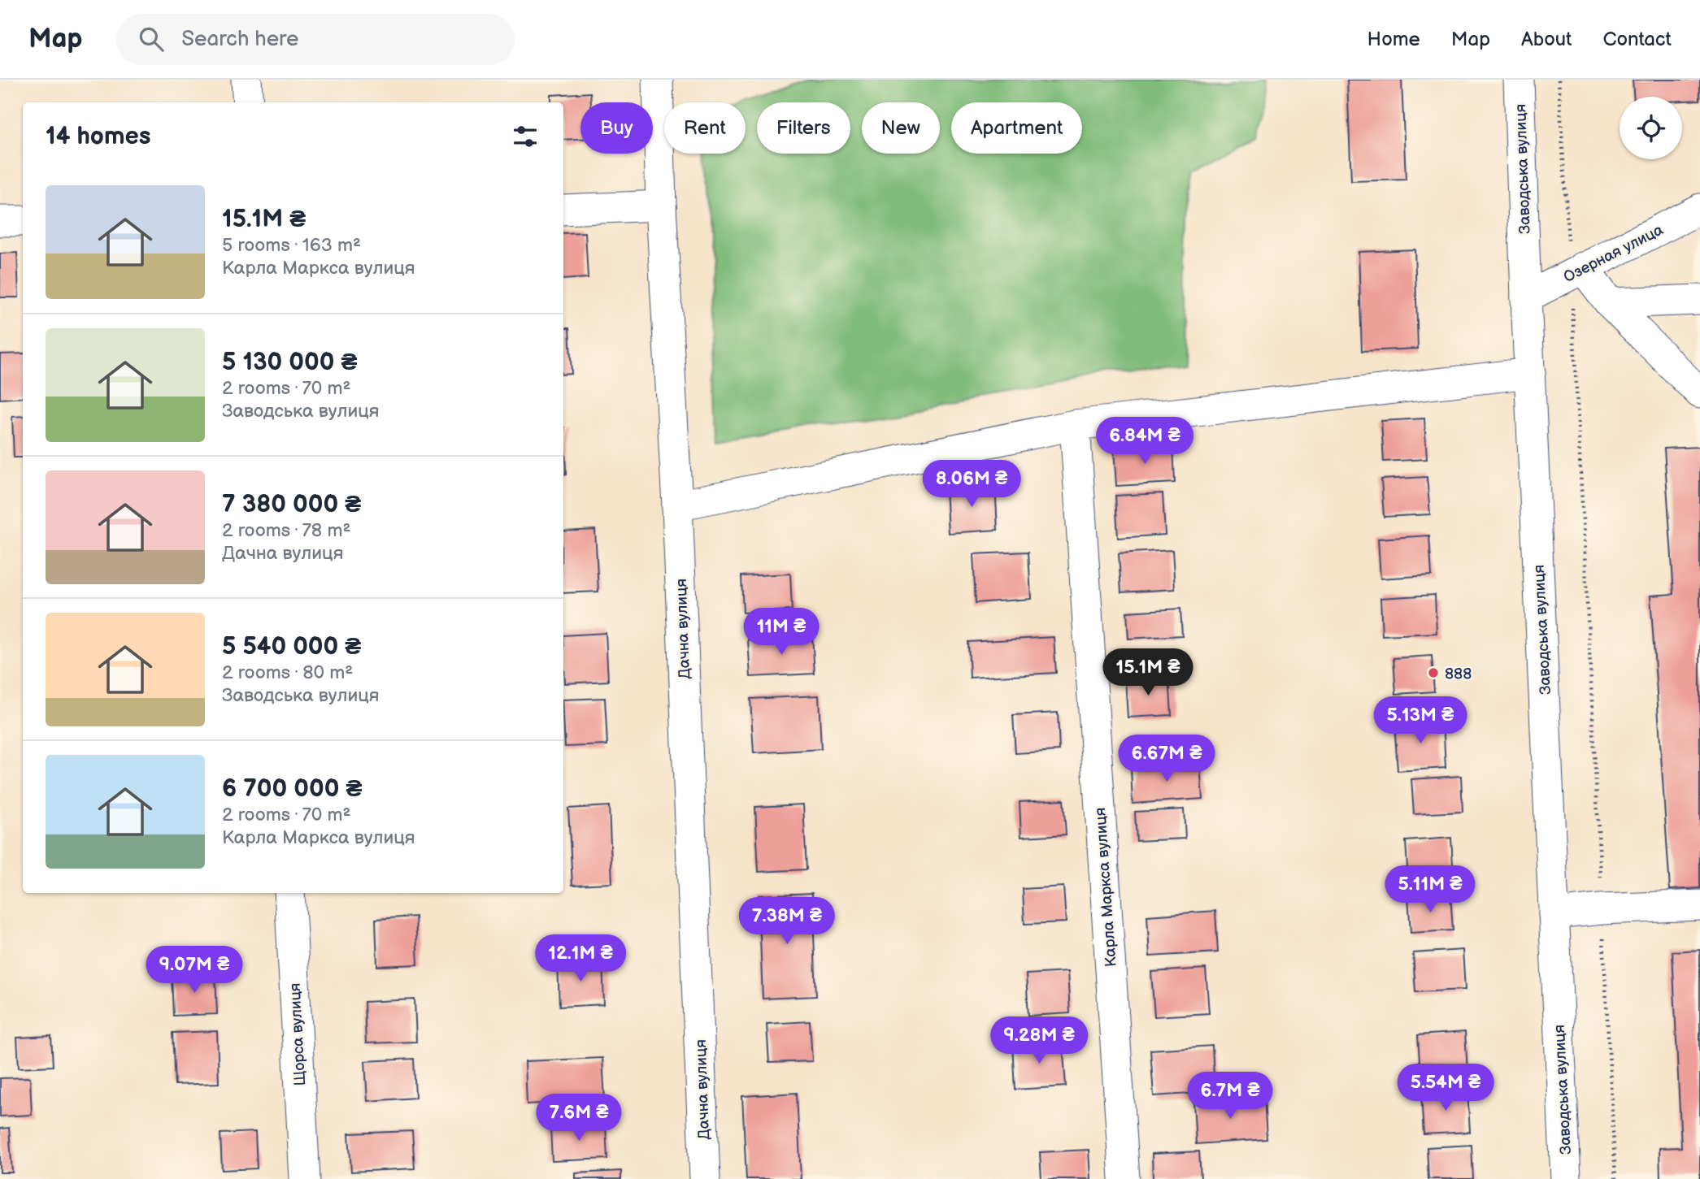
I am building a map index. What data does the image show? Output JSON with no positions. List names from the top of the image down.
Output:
{
  "streets": {
    "street": [
      "Заводська вулиця",
      "Озерная улица",
      "Дачна вулиця",
      "Карла Маркса вулиця",
      "Щорса вулиця"
    ]
  },
  "crossings": [
    ["Заводська вулиця", "Озерная улица"]
  ],
  "places": ["888"],
  "page": {
    "header": "Map",
    "search": "Search here",
    "nav": [
      "Home",
      "Map",
      "About",
      "Contact"
    ],
    "chip": [
      "Buy",
      "Rent",
      "Filters",
      "New",
      "Apartment"
    ],
    "heading": "14 homes",
    "list": [
      {
        "name": "15.1M ₴",
        "note": "5 rooms · 163 m² · Карла Маркса вулиця"
      },
      {
        "name": "5 130 000 ₴",
        "note": "2 rooms · 70 m² · Заводська вулиця"
      },
      {
        "name": "7 380 000 ₴",
        "note": "2 rooms · 78 m² · Дачна вулиця"
      },
      {
        "name": "5 540 000 ₴",
        "note": "2 rooms · 80 m² · Заводська вулиця"
      },
      {
        "name": "6 700 000 ₴",
        "note": "2 rooms · 70 m² · Карла Маркса вулиця"
      }
    ],
    "price": [
      "6.84M ₴",
      "8.06M ₴",
      "11M ₴",
      "15.1M ₴",
      "5.13M ₴",
      "6.67M ₴",
      "5.11M ₴",
      "7.38M ₴",
      "12.1M ₴",
      "9.07M ₴",
      "9.28M ₴",
      "5.54M ₴",
      "6.7M ₴",
      "7.6M ₴"
    ]
  }
}
